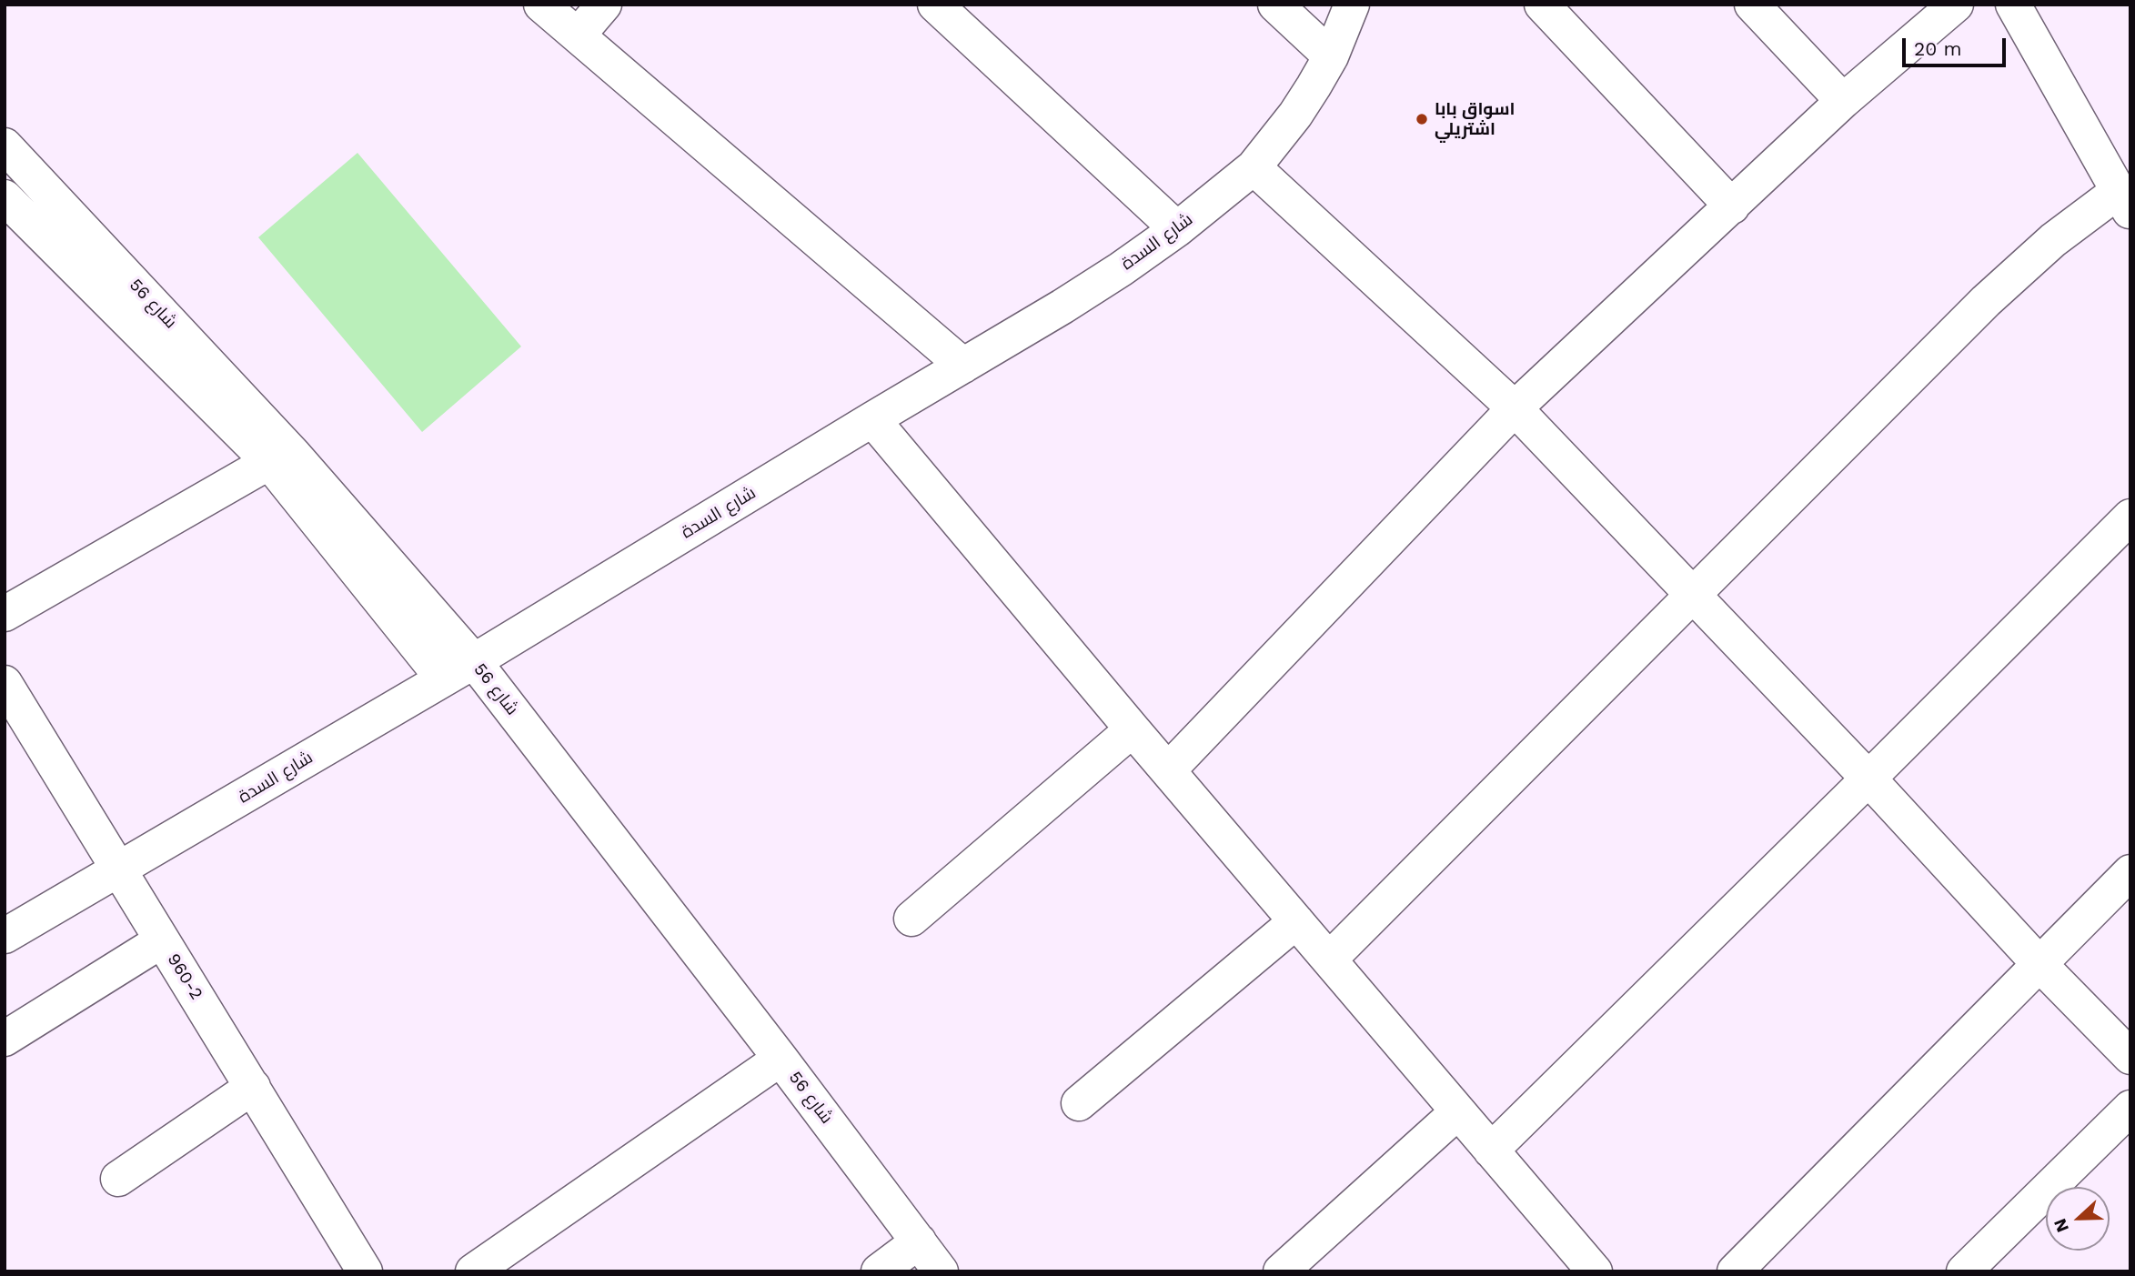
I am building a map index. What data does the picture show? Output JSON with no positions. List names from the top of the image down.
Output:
{
  "streets": {
    "street": ["شارع السدة", "شارع 56", "960-2"]
  },
  "crossings": [
    ["شارع السدة", "شارع 56"],
    ["شارع السدة", "960-2"]
  ],
  "places": ["اسواق بابا اشتريلي"],
  "scale_bar": "20 m",
  "north": "left"
}
